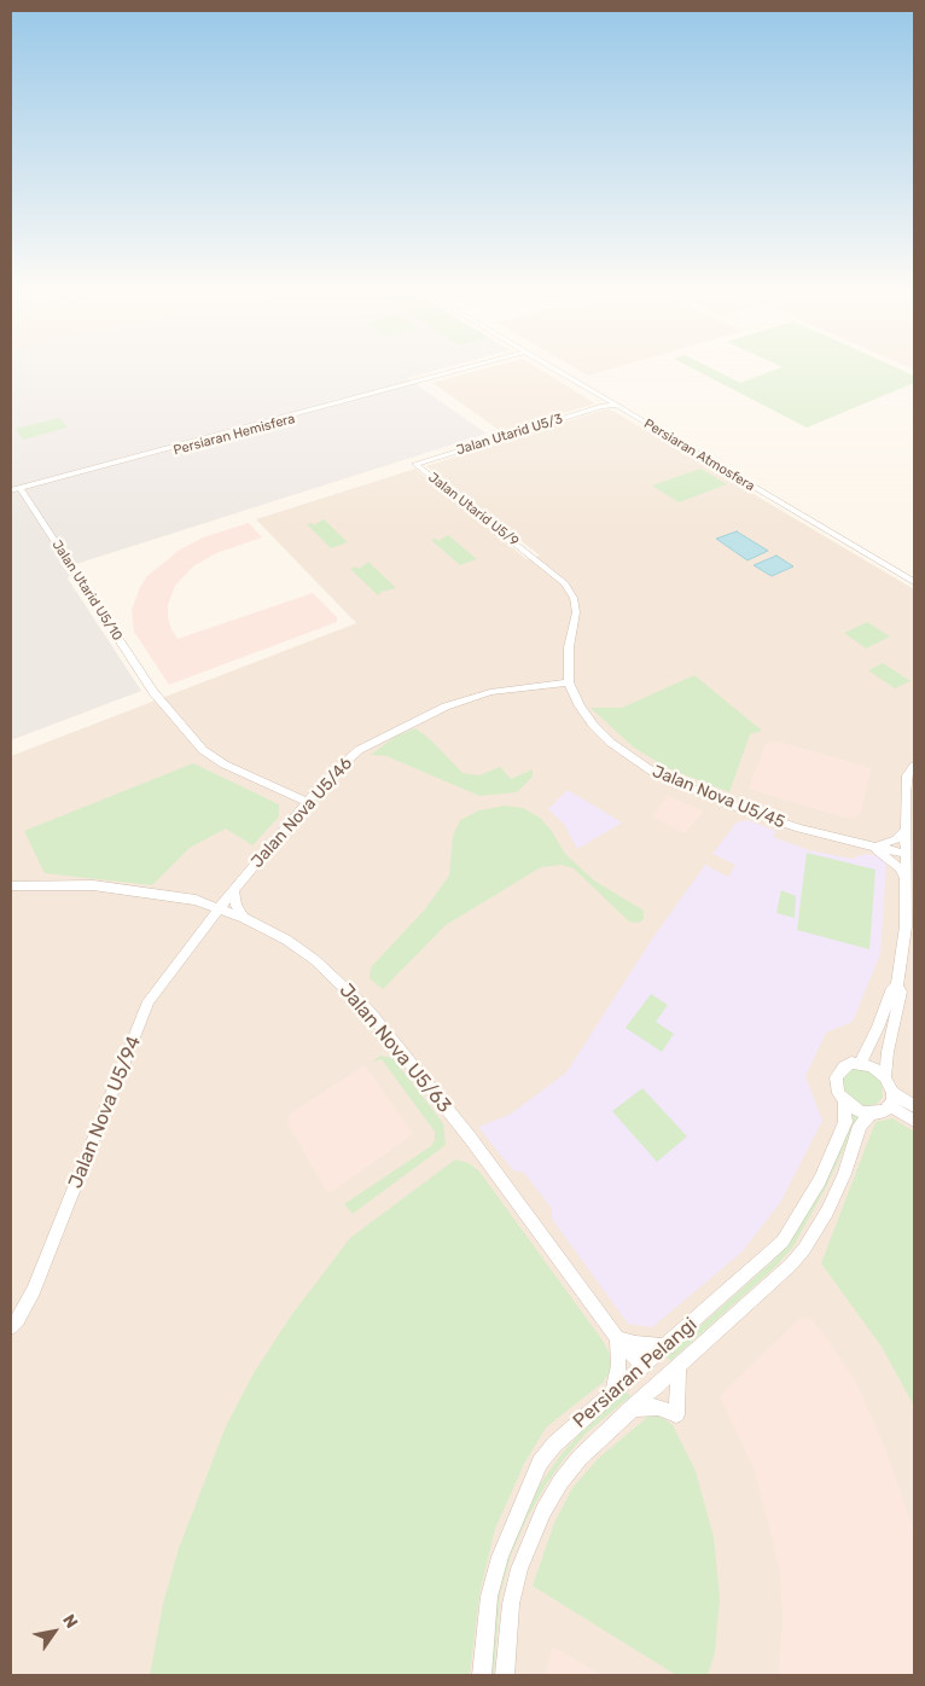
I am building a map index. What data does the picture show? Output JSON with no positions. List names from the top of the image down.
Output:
{
  "streets": {
    "street": [
      "Persiaran Hemisfera",
      "Jalan Utarid U5/3",
      "Persiaran Atmosfera",
      "Jalan Utarid U5/9",
      "Jalan Utarid U5/10",
      "Jalan Nova U5/45",
      "Jalan Nova U5/46",
      "Jalan Nova U5/63",
      "Jalan Nova U5/94",
      "Persiaran Pelangi"
    ]
  },
  "crossings": [
    ["Persiaran Hemisfera", "Jalan Utarid U5/10"],
    ["Jalan Utarid U5/3", "Persiaran Atmosfera"],
    ["Jalan Utarid U5/3", "Jalan Utarid U5/9"],
    ["Jalan Utarid U5/9", "Jalan Nova U5/45"],
    ["Jalan Utarid U5/10", "Jalan Nova U5/46"],
    ["Jalan Nova U5/45", "Jalan Nova U5/46"],
    ["Jalan Nova U5/46", "Jalan Nova U5/63"],
    ["Jalan Nova U5/46", "Jalan Nova U5/94"],
    ["Jalan Nova U5/63", "Jalan Nova U5/94"],
    ["Jalan Nova U5/63", "Persiaran Pelangi"]
  ],
  "north": "top right"
}
